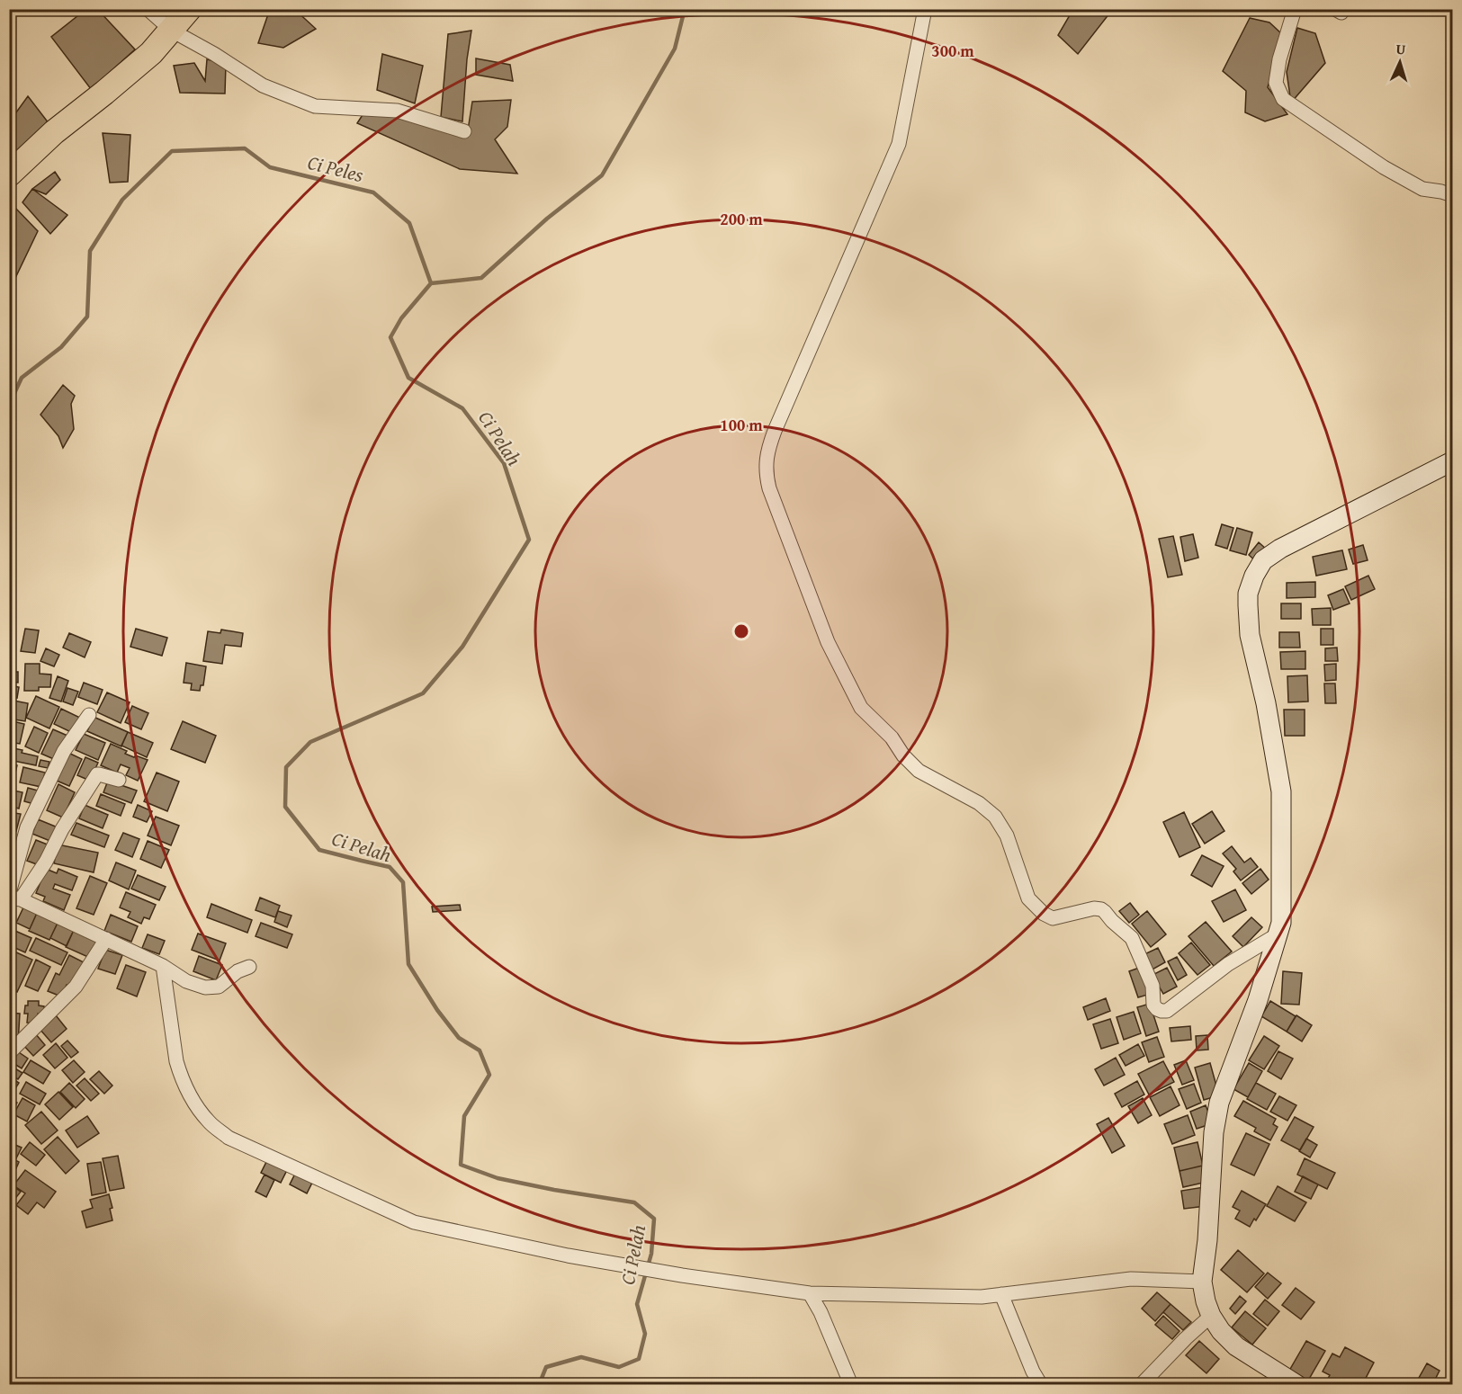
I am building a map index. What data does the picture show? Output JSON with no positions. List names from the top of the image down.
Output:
{
  "water": ["Ci Peles", "Ci Pelah"],
  "north": "top",
  "rings": ["300 m", "200 m", "100 m"]
}
